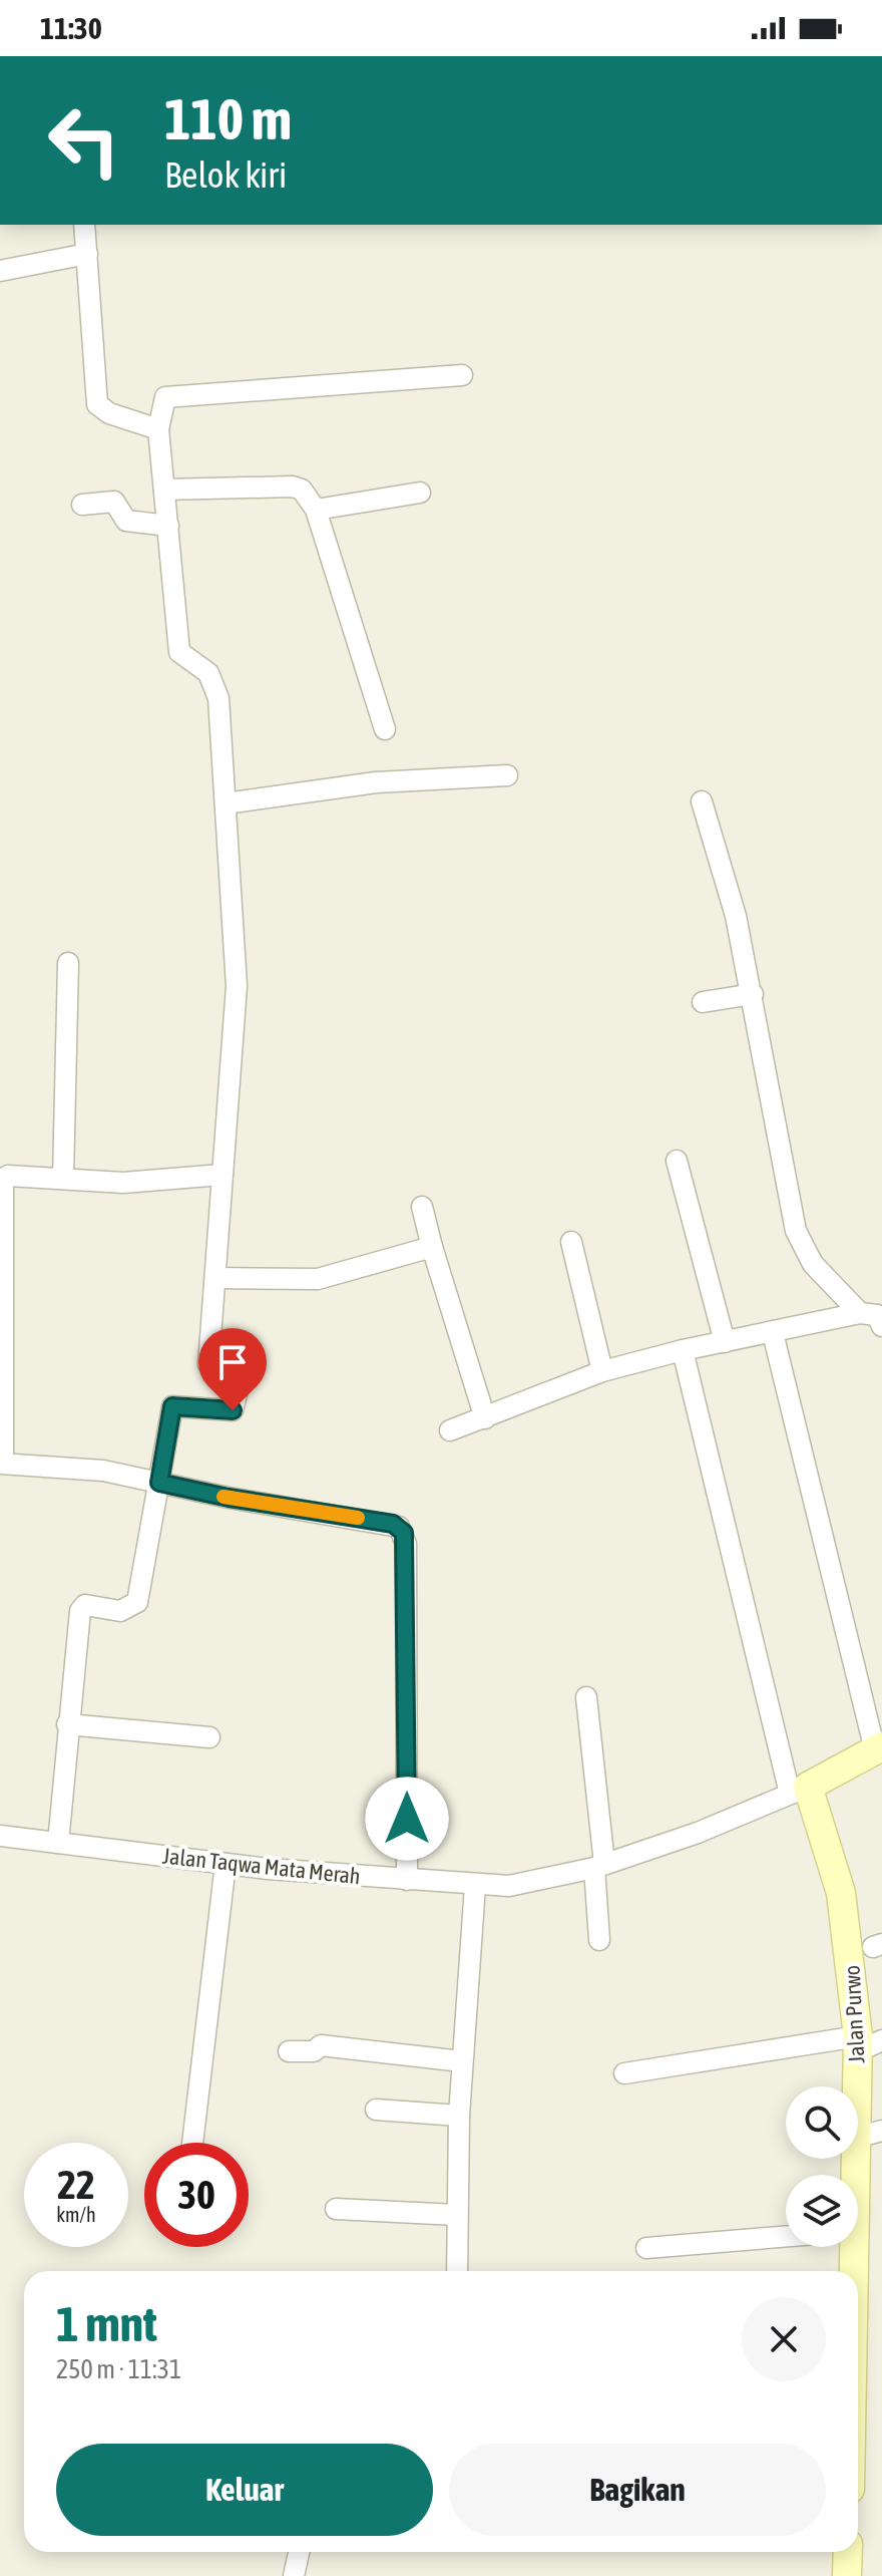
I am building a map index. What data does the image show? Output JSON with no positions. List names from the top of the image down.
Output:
{
  "streets": {
    "street": ["Jalan Taqwa Mata Merah", "Jalan Purwo"]
  },
  "crossings": [
    ["Jalan Taqwa Mata Merah", "Jalan Purwo"]
  ],
  "page": {
    "status": "11:30",
    "turn": ["110 m", "Belok kiri"],
    "speed": "22 km/h",
    "limit": "30",
    "heading": ["1 mnt", "250 m · 11:31"],
    "buttons": ["Keluar", "Bagikan"]
  }
}
